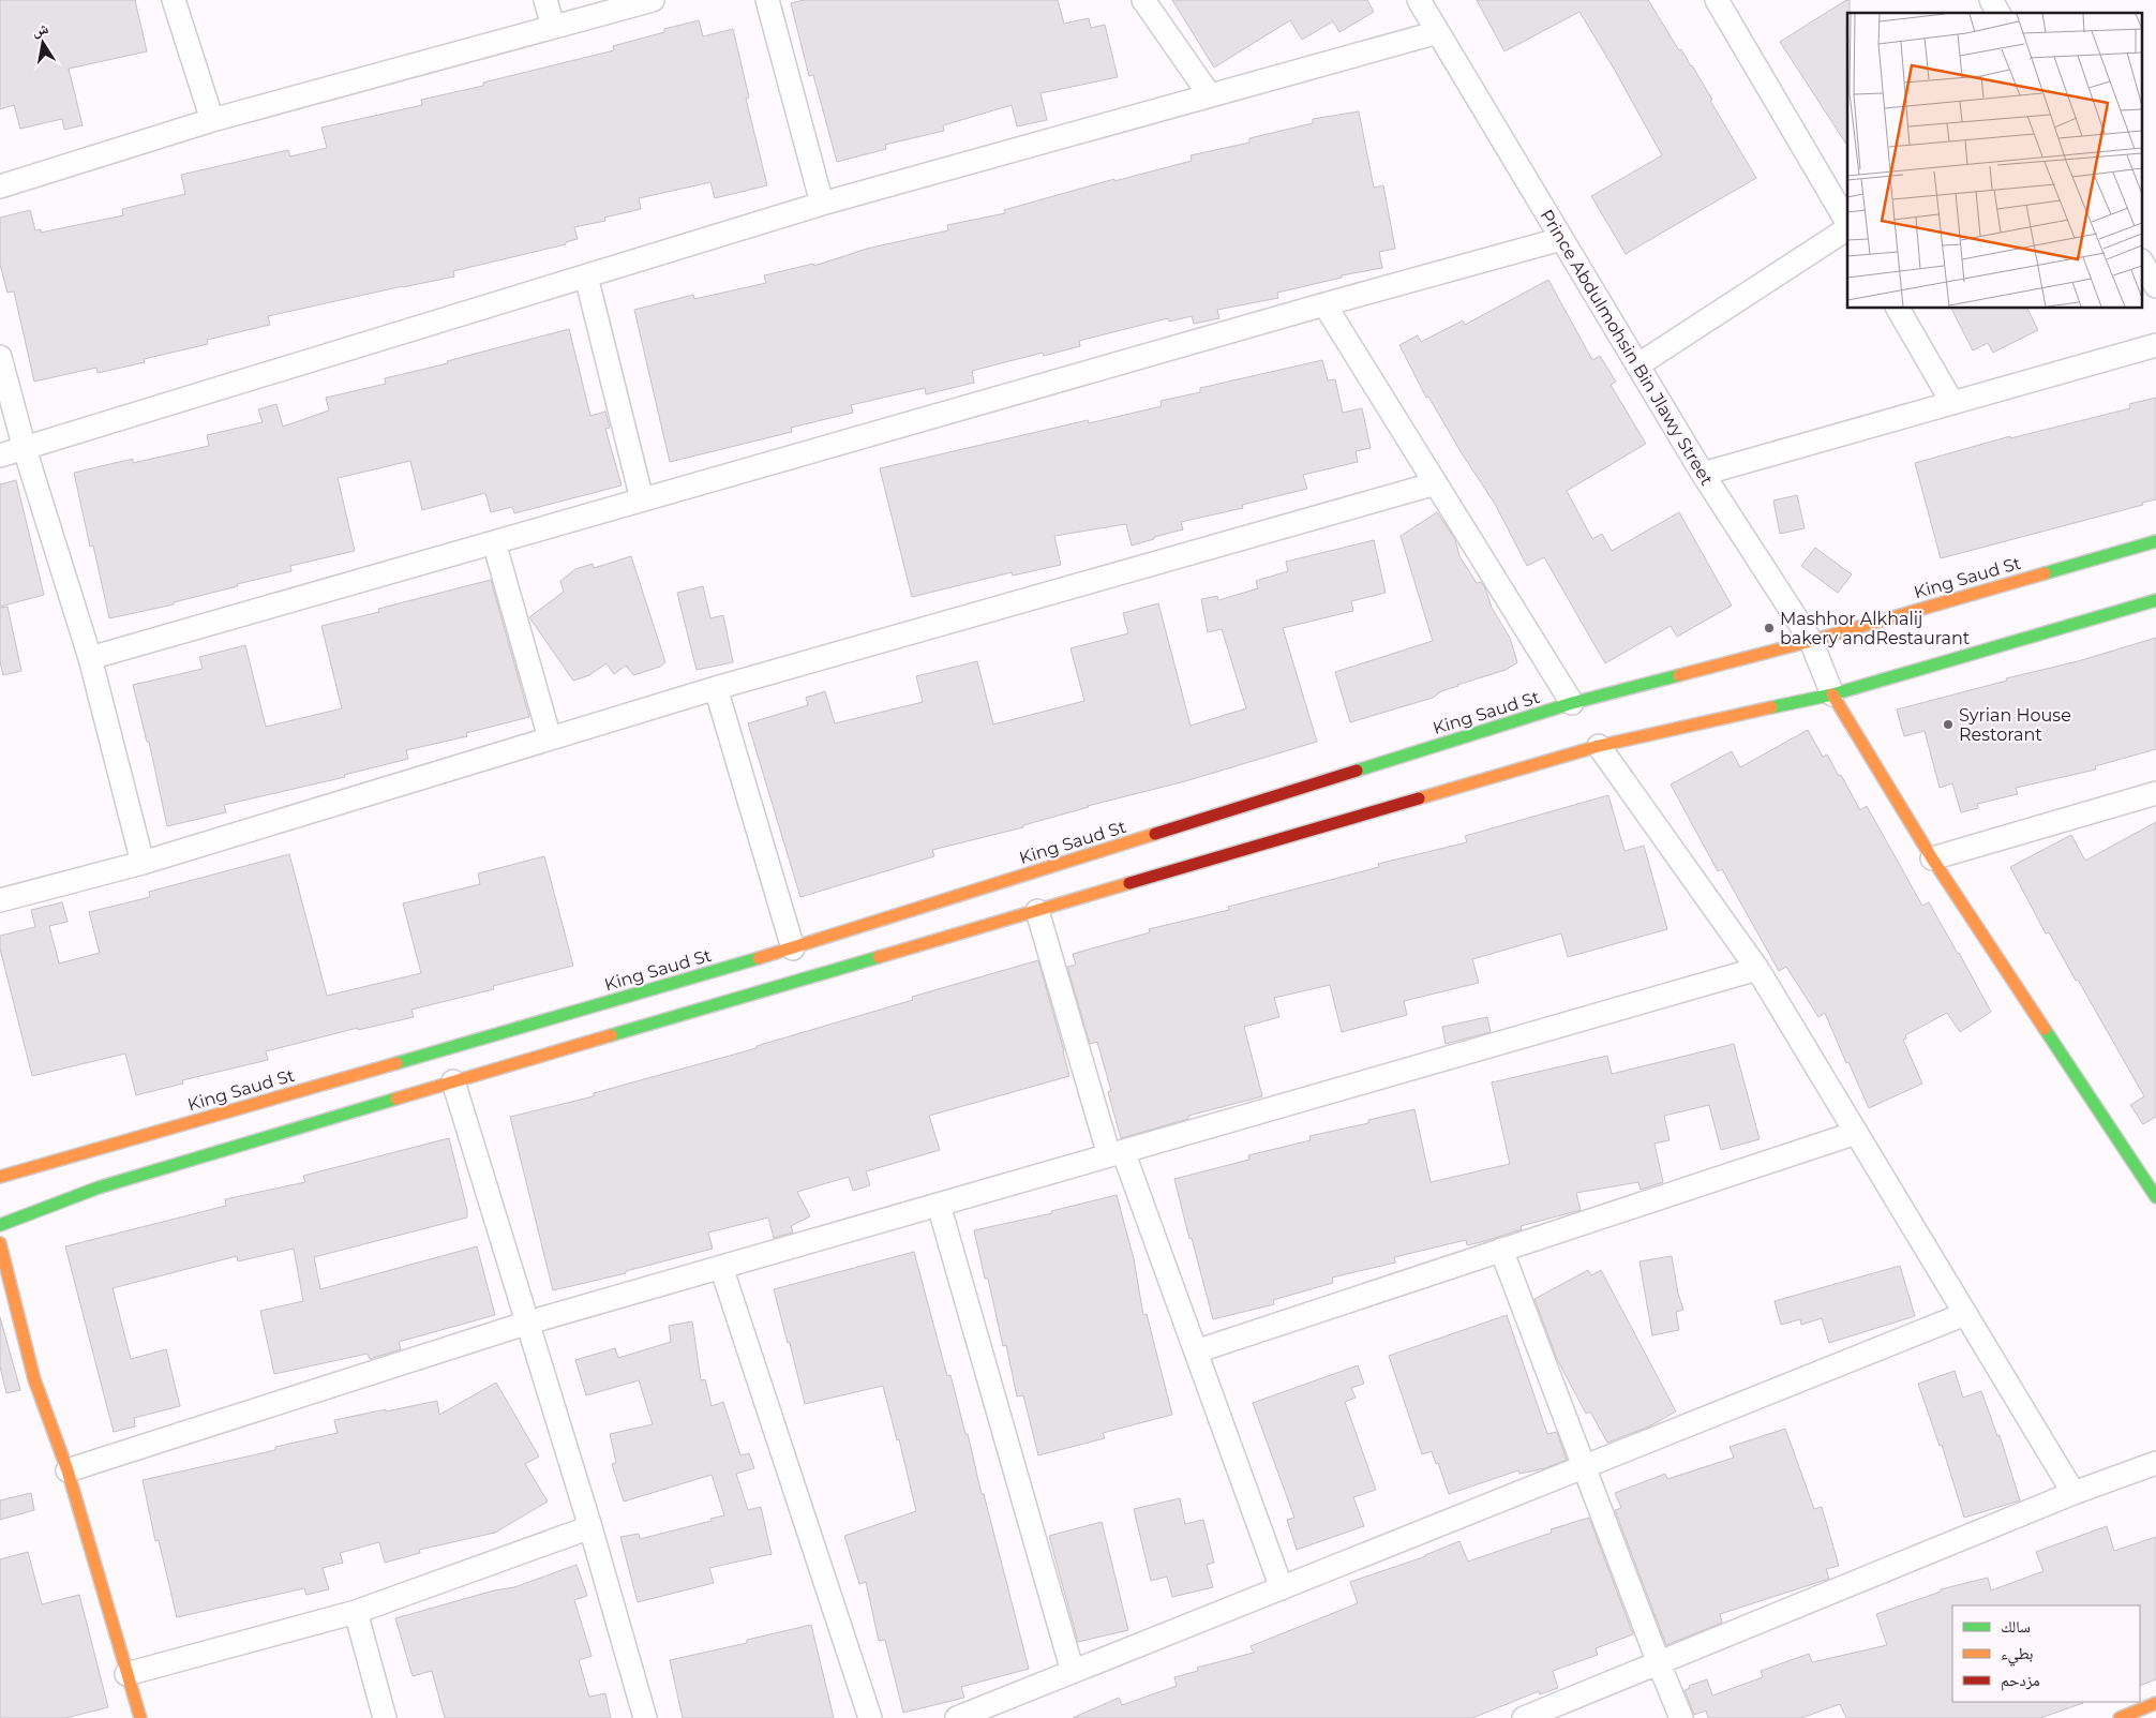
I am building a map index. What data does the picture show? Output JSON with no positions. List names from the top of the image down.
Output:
{
  "streets": {
    "main road": ["King Saud St"],
    "street": ["Prince Abdulmohsin Bin Jlawy Street"]
  },
  "crossings": [
    ["Prince Abdulmohsin Bin Jlawy Street", "King Saud St"]
  ],
  "places": ["Mashhor Alkhalij bakery andRestaurant", "Syrian House Restorant"],
  "legend": ["سالك", "بطيء", "مزدحم"],
  "north": "top"
}
